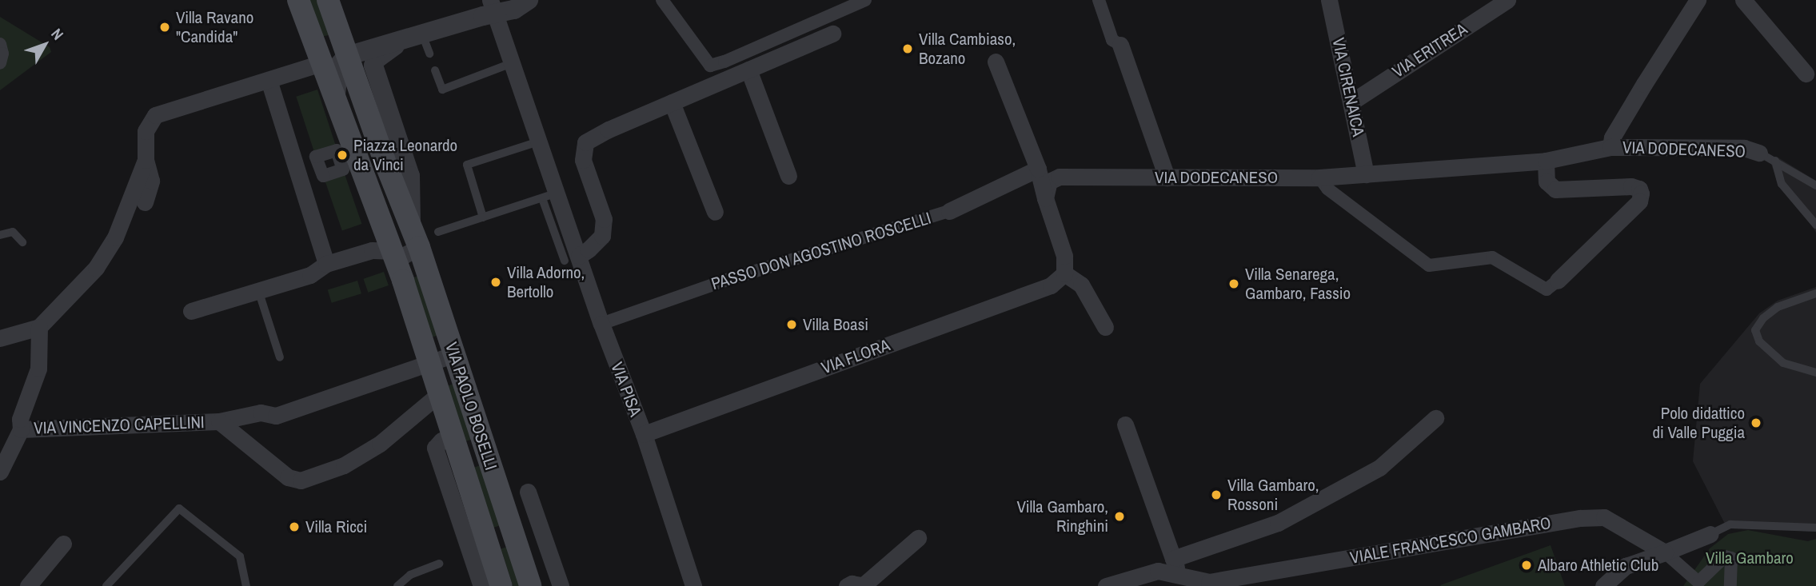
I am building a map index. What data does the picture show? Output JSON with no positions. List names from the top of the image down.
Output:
{
  "streets": {
    "main road": ["VIA PAOLO BOSELLI"],
    "street": [
      "VIA ERITREA",
      "VIA CIRENAICA",
      "VIA DODECANESO",
      "PASSO DON AGOSTINO ROSCELLI",
      "VIA FLORA",
      "VIA PISA",
      "VIA VINCENZO CAPELLINI",
      "VIALE FRANCESCO GAMBARO"
    ]
  },
  "crossings": [
    ["VIA ERITREA", "VIA CIRENAICA"],
    ["VIA CIRENAICA", "VIA DODECANESO"],
    ["PASSO DON AGOSTINO ROSCELLI", "VIA PISA"],
    ["VIA FLORA", "VIA PISA"],
    ["VIA PAOLO BOSELLI", "VIA VINCENZO CAPELLINI"]
  ],
  "parks": ["Villa Gambaro"],
  "places": [
    "Villa Ravano \"Candida\"",
    "Villa Cambiaso, Bozano",
    "Piazza Leonardo da Vinci",
    "Villa Adorno, Bertollo",
    "Villa Senarega, Gambaro, Fassio",
    "Villa Boasi",
    "Polo didattico di Valle Puggia",
    "Villa Gambaro, Rossoni",
    "Villa Gambaro, Ringhini",
    "Villa Ricci",
    "Albaro Athletic Club"
  ],
  "north": "top right"
}
